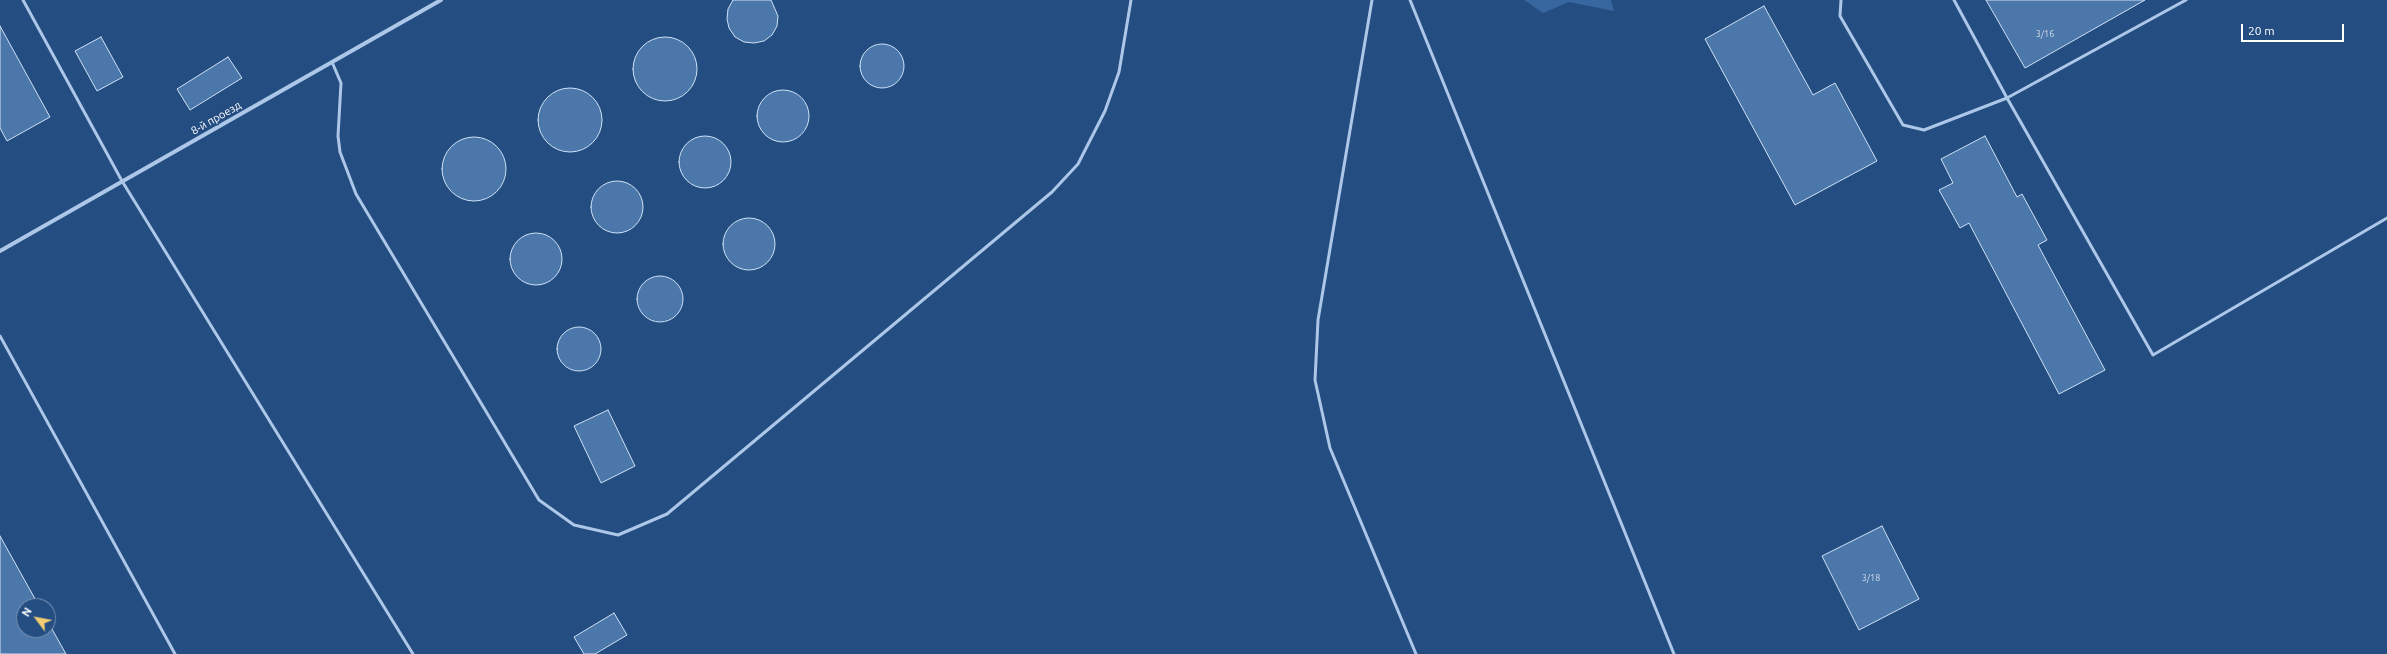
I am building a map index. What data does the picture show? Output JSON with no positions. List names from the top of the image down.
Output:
{
  "streets": {
    "street": ["8-й проезд"]
  },
  "house_numbers": ["3/16", "3/18"],
  "scale_bar": "20 m",
  "north": "top left"
}
